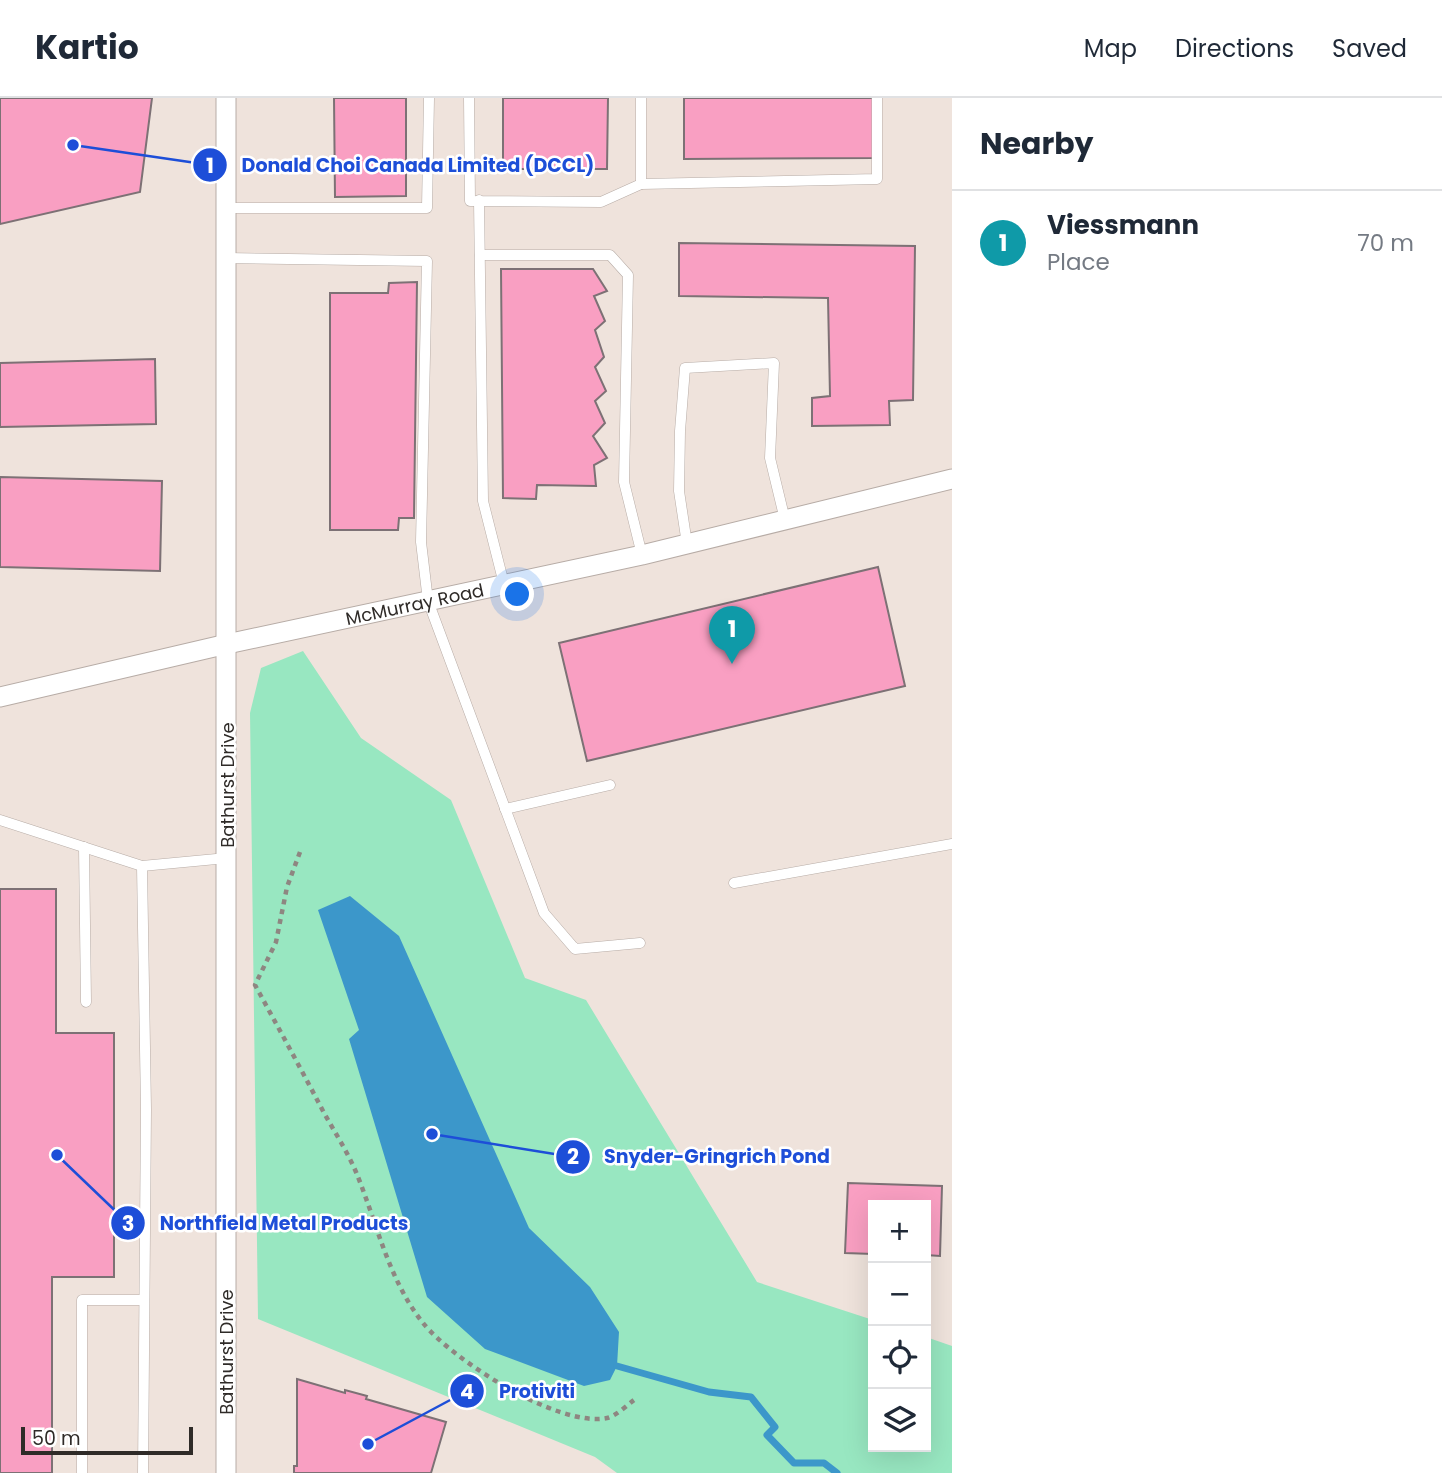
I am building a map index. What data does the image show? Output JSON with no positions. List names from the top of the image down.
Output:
{
  "streets": {
    "street": ["McMurray Road", "Bathurst Drive"]
  },
  "crossings": [
    ["McMurray Road", "Bathurst Drive"]
  ],
  "places": [
    "Donald Choi Canada Limited (DCCL)",
    "Snyder-Gringrich Pond",
    "Northfield Metal Products",
    "Protiviti"
  ],
  "scale_bar": "50 m",
  "page": {
    "header": "Kartio",
    "nav": ["Map", "Directions", "Saved"],
    "heading": "Nearby",
    "list": [
      {
        "mark": "1",
        "name": "Viessmann",
        "note": "Place",
        "value": "70 m"
      }
    ],
    "pins": "1",
    "map_buttons": ["+", "−"],
    "scale": "50 m"
  }
}
